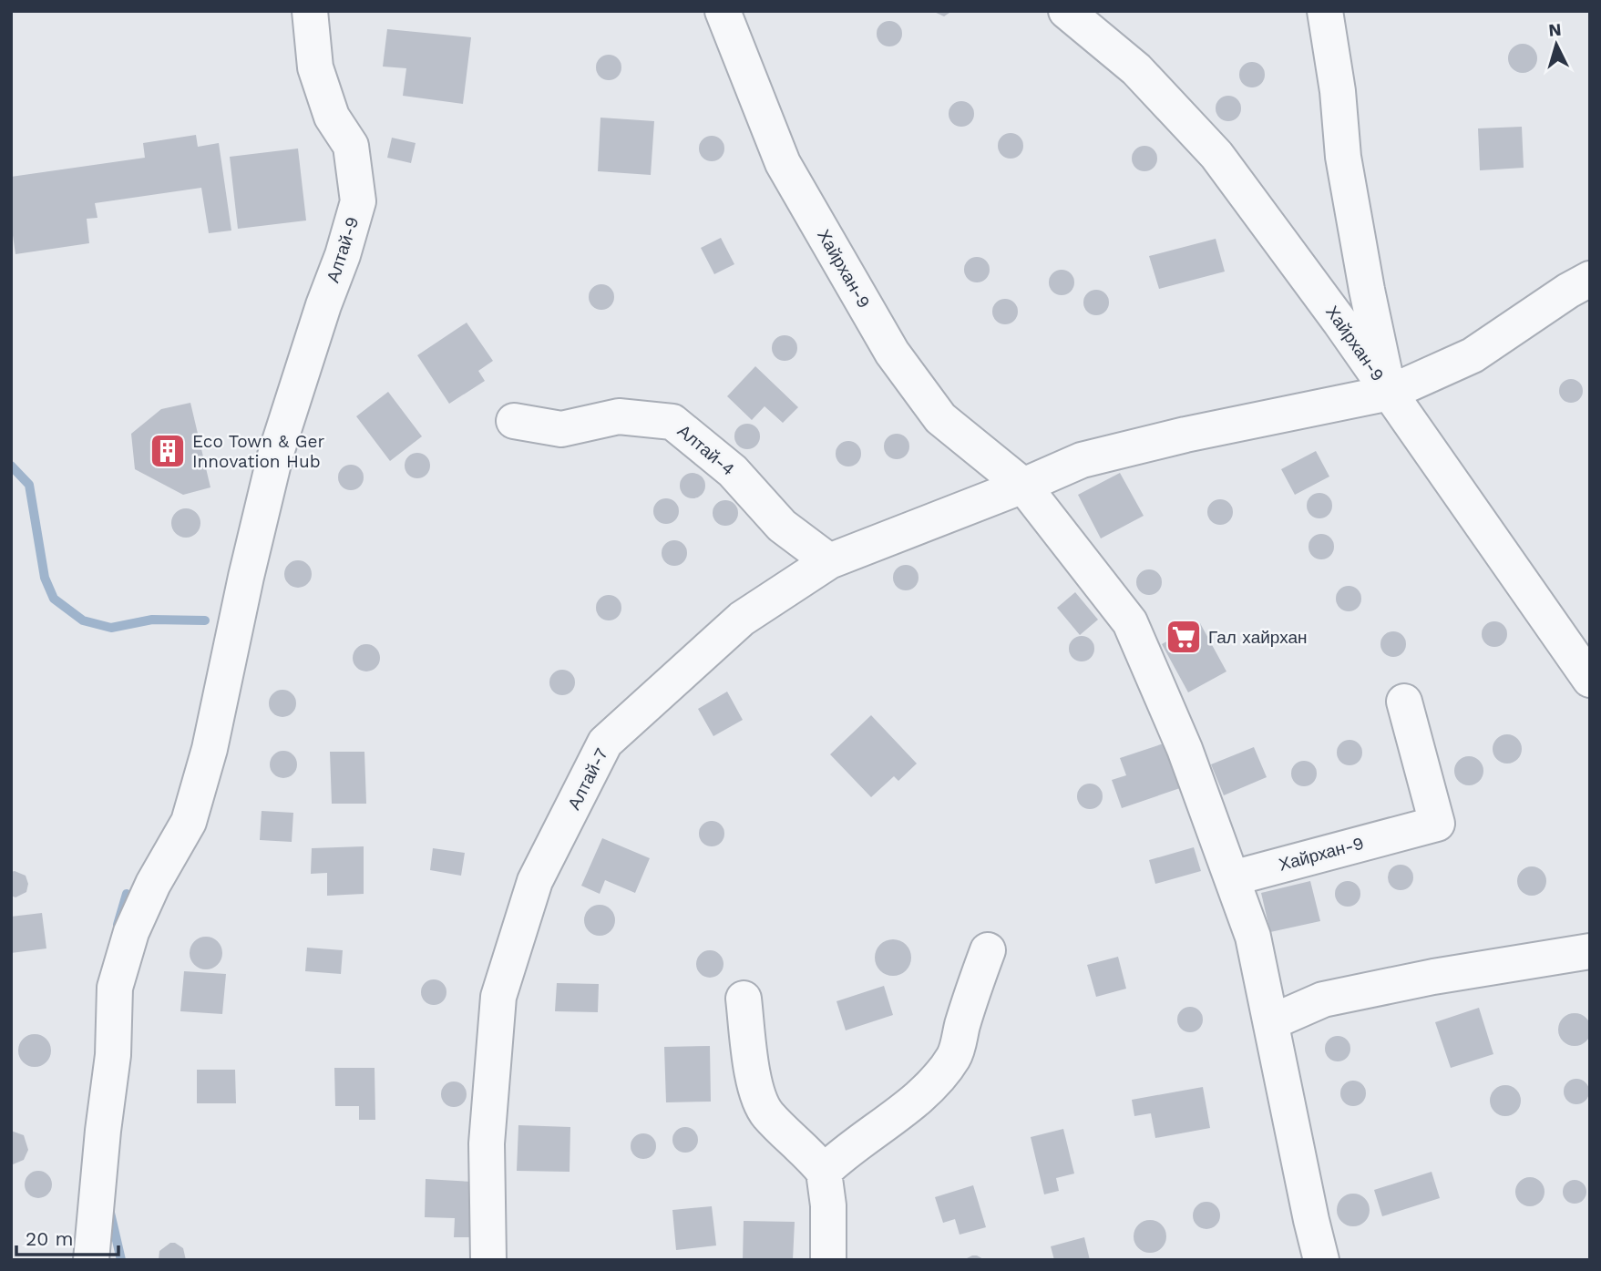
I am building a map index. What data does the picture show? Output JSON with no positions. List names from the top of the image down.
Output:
{
  "streets": {
    "street": [
      "Алтай-9",
      "Хайрхан-9",
      "Алтай-4",
      "Алтай-7"
    ]
  },
  "crossings": [
    ["Хайрхан-9", "Алтай-7"],
    ["Алтай-4", "Алтай-7"]
  ],
  "places": {
    "building": ["Eco Town & Ger Innovation Hub"],
    "supermarket": ["Гал хайрхан"]
  },
  "scale_bar": "20 m",
  "north": "top"
}
